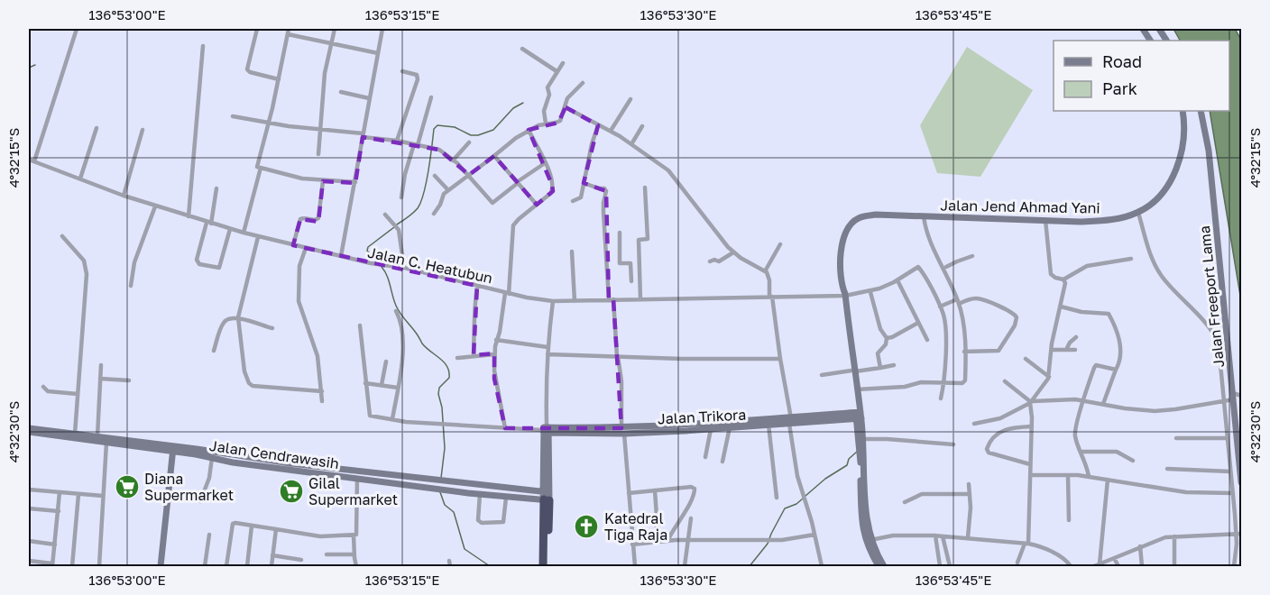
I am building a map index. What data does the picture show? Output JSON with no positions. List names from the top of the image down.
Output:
{
  "streets": {
    "main road": [
      "Jalan Jend Ahmad Yani",
      "Jalan Freeport Lama",
      "Jalan Trikora",
      "Jalan Cendrawasih"
    ],
    "street": ["Jalan C. Heatubun"]
  },
  "crossings": [
    ["Jalan Jend Ahmad Yani", "Jalan C. Heatubun"],
    ["Jalan Jend Ahmad Yani", "Jalan Trikora"]
  ],
  "places": {
    "supermarket": ["Diana Supermarket", "Gilal Supermarket"],
    "church": ["Katedral Tiga Raja"]
  },
  "legend": ["Road", "Park"],
  "coordinates": [
    "136°53'00\"E",
    "136°53'15\"E",
    "136°53'30\"E",
    "136°53'45\"E",
    "4°32'15\"S",
    "4°32'30\"S"
  ]
}
